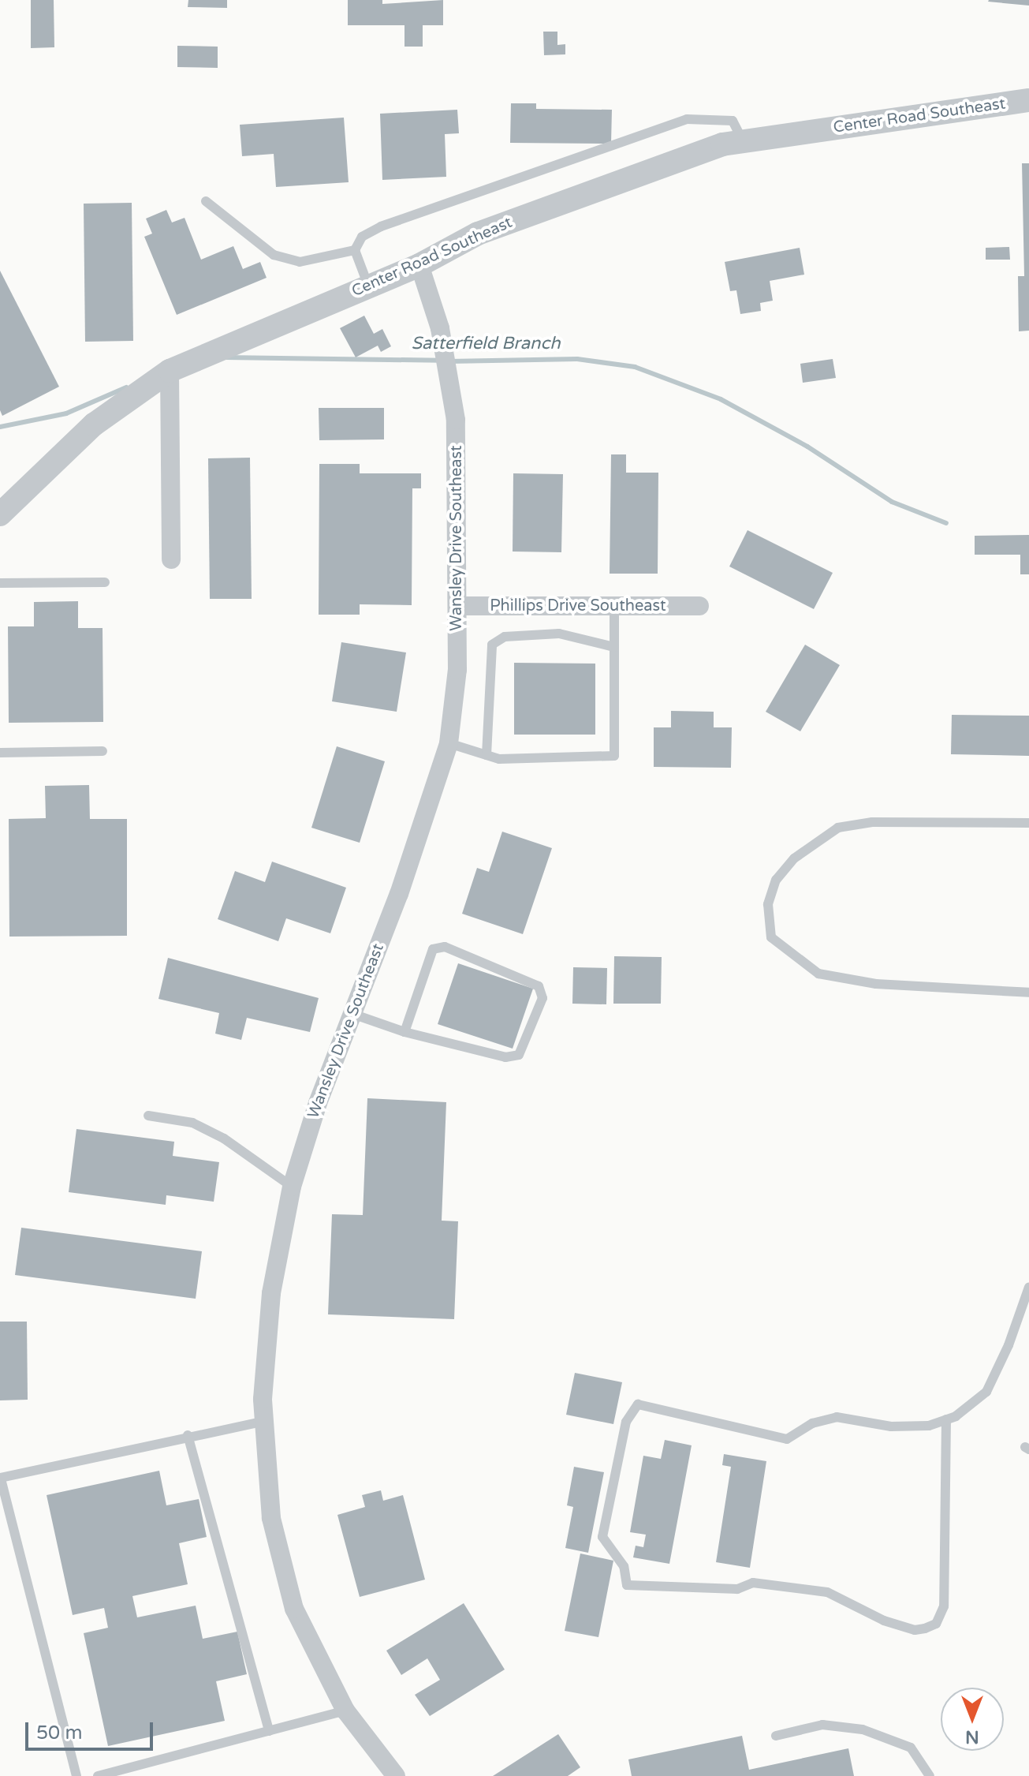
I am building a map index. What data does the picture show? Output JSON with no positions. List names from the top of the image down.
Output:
{
  "streets": {
    "street": ["Center Road Southeast", "Wansley Drive Southeast", "Phillips Drive Southeast"]
  },
  "crossings": [
    ["Center Road Southeast", "Wansley Drive Southeast"],
    ["Wansley Drive Southeast", "Phillips Drive Southeast"]
  ],
  "water": ["Satterfield Branch"],
  "scale_bar": "50 m",
  "north": "bottom"
}
